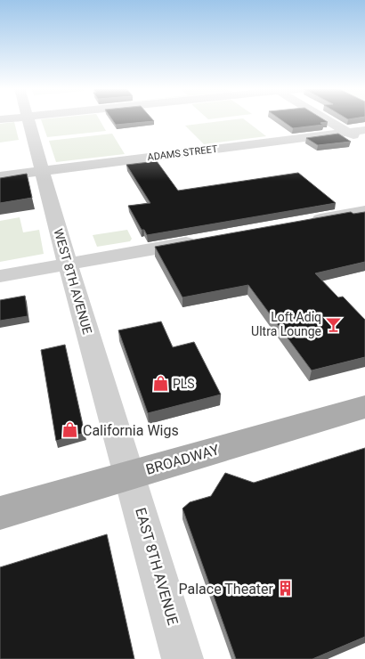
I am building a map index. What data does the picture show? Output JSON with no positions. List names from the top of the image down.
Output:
{
  "streets": {
    "main road": ["BROADWAY"],
    "street": ["ADAMS STREET", "WEST 8TH AVENUE", "EAST 8TH AVENUE"]
  },
  "crossings": [
    ["ADAMS STREET", "WEST 8TH AVENUE"],
    ["WEST 8TH AVENUE", "BROADWAY"],
    ["WEST 8TH AVENUE", "EAST 8TH AVENUE"],
    ["BROADWAY", "EAST 8TH AVENUE"]
  ],
  "places": {
    "bar": ["Loft Adiq Ultra Lounge"],
    "shop": ["PLS", "California Wigs"],
    "building": ["Palace Theater"]
  }
}
